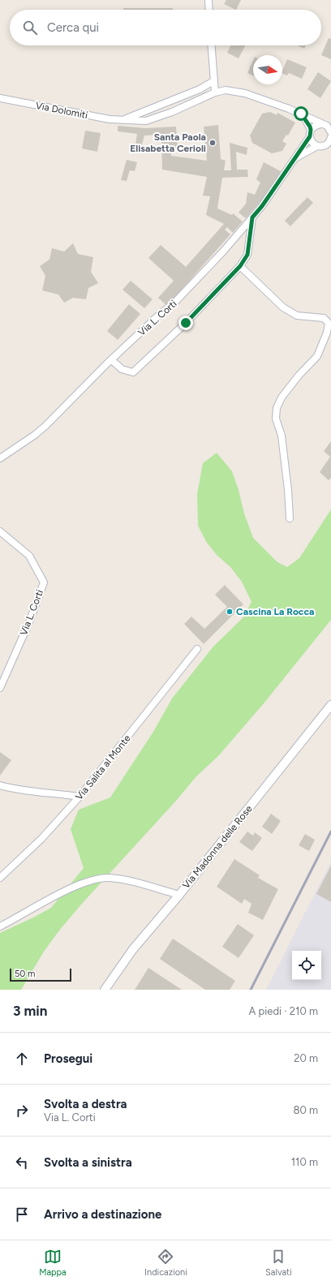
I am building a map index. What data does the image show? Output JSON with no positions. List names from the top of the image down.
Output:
{
  "streets": {
    "street": [
      "Via Dolomiti",
      "Via L. Corti",
      "Via Salita al Monte",
      "Via Madonna delle Rose"
    ]
  },
  "crossings": [
    ["Via Dolomiti", "Via L. Corti"]
  ],
  "places": ["Santa Paola Elisabetta Cerioli", "Cascina La Rocca"],
  "scale_bar": "50 m",
  "north": "right",
  "page": {
    "search": "Cerca qui",
    "scale": "50 m",
    "heading": ["3 min", "A piedi · 210 m"],
    "list": [
      ["Prosegui", "20 m"],
      ["Svolta a destra", "Via L. Corti", "80 m"],
      ["Svolta a sinistra", "110 m"],
      "Arrivo a destinazione"
    ],
    "nav": ["Mappa", "Indicazioni", "Salvati"]
  }
}
